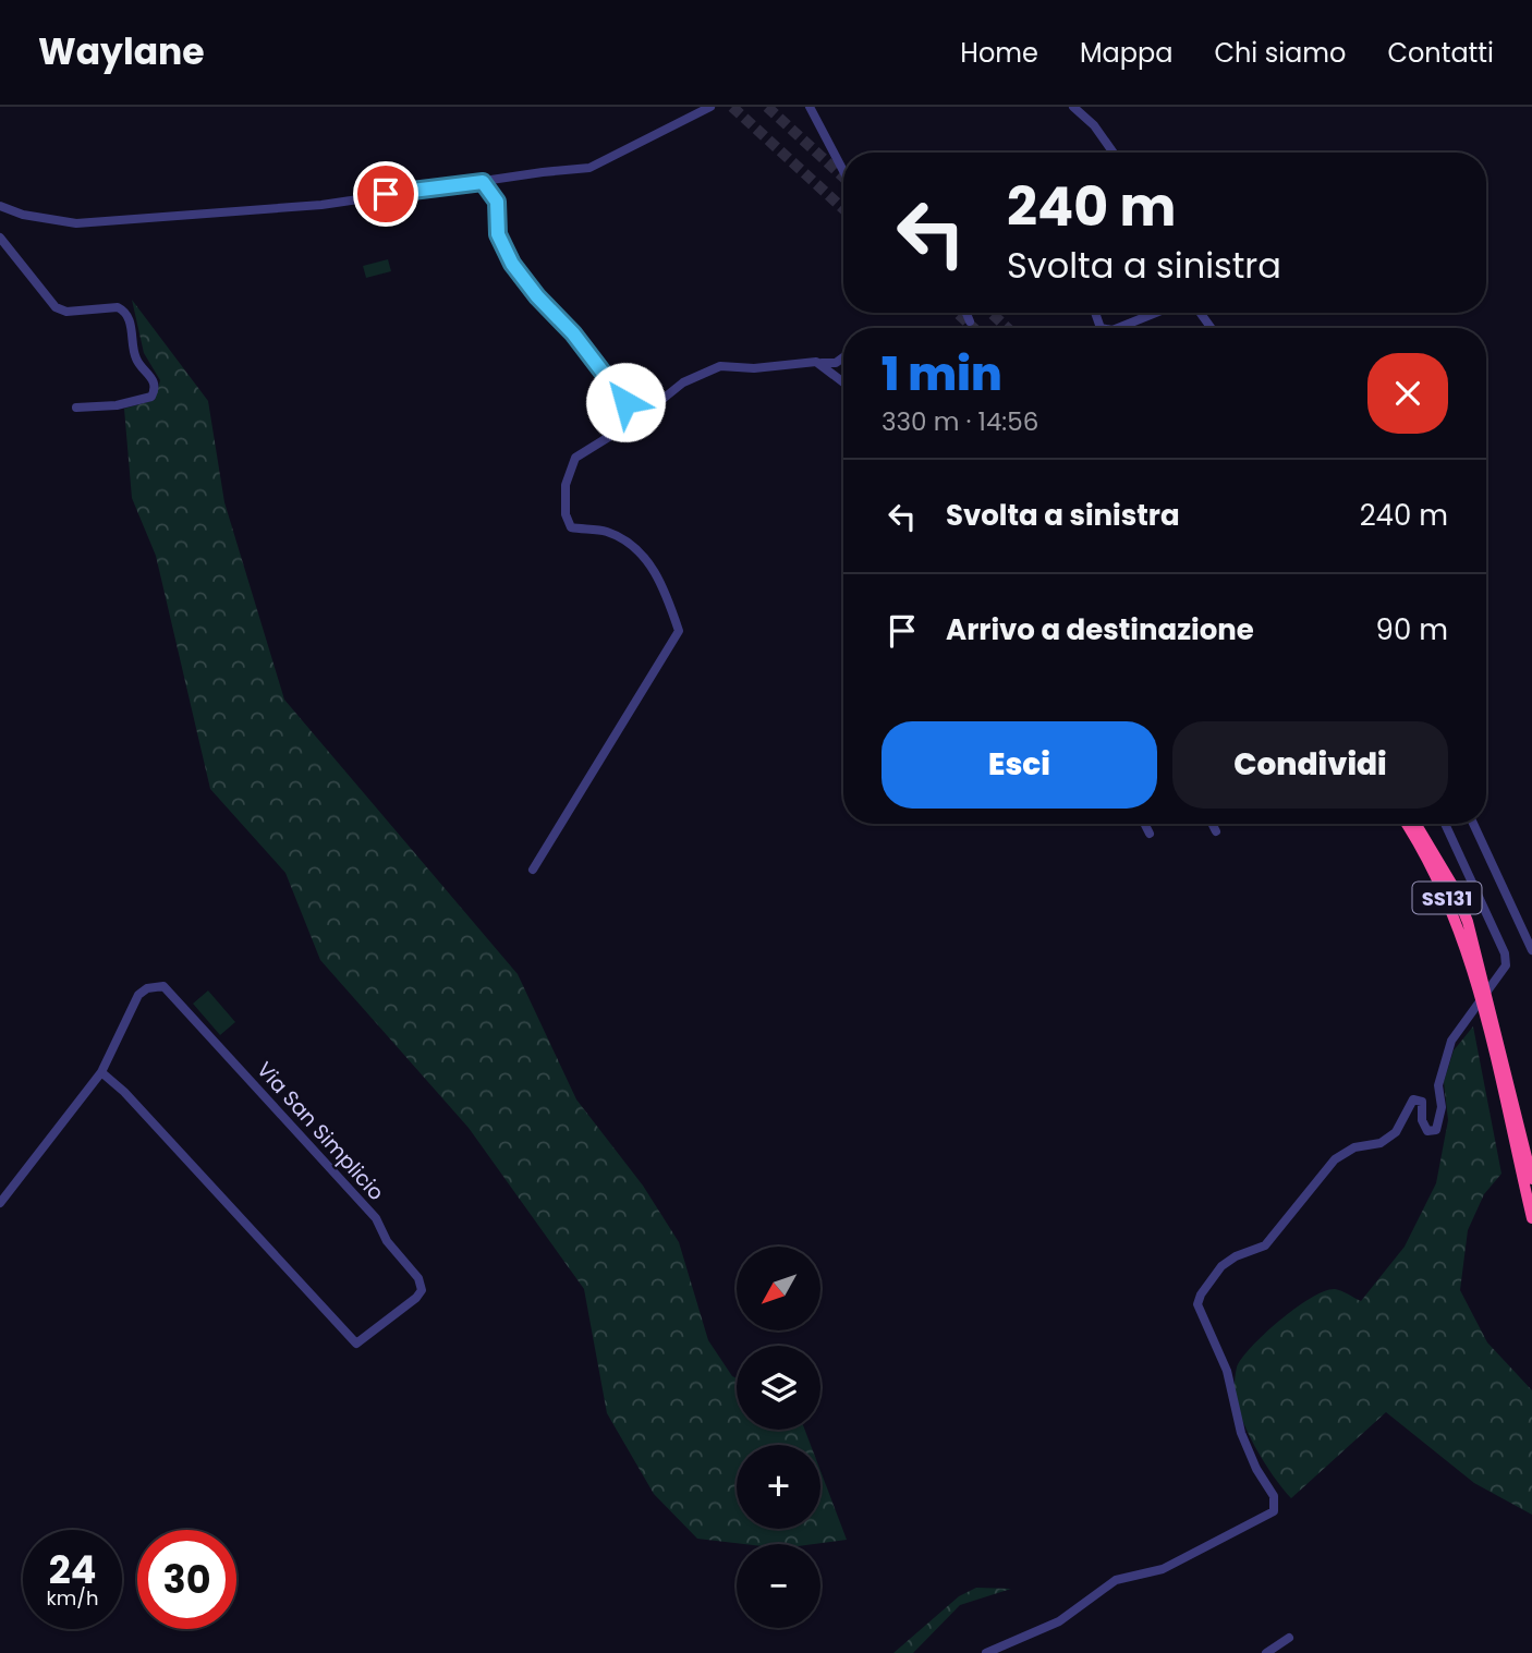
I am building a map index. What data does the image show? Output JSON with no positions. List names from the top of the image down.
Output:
{
  "streets": {
    "highway": ["SS131"],
    "street": ["Via San Simplicio"]
  },
  "north": "bottom left",
  "page": {
    "header": "Waylane",
    "nav": [
      "Home",
      "Mappa",
      "Chi siamo",
      "Contatti"
    ],
    "turn": ["240 m", "Svolta a sinistra"],
    "heading": ["1 min", "330 m · 14:56"],
    "list": [
      {
        "name": "Svolta a sinistra",
        "value": "240 m"
      },
      {
        "name": "Arrivo a destinazione",
        "value": "90 m"
      }
    ],
    "buttons": ["Esci", "Condividi"],
    "map_buttons": ["+", "−"],
    "speed": "24 km/h",
    "limit": "30"
  }
}
